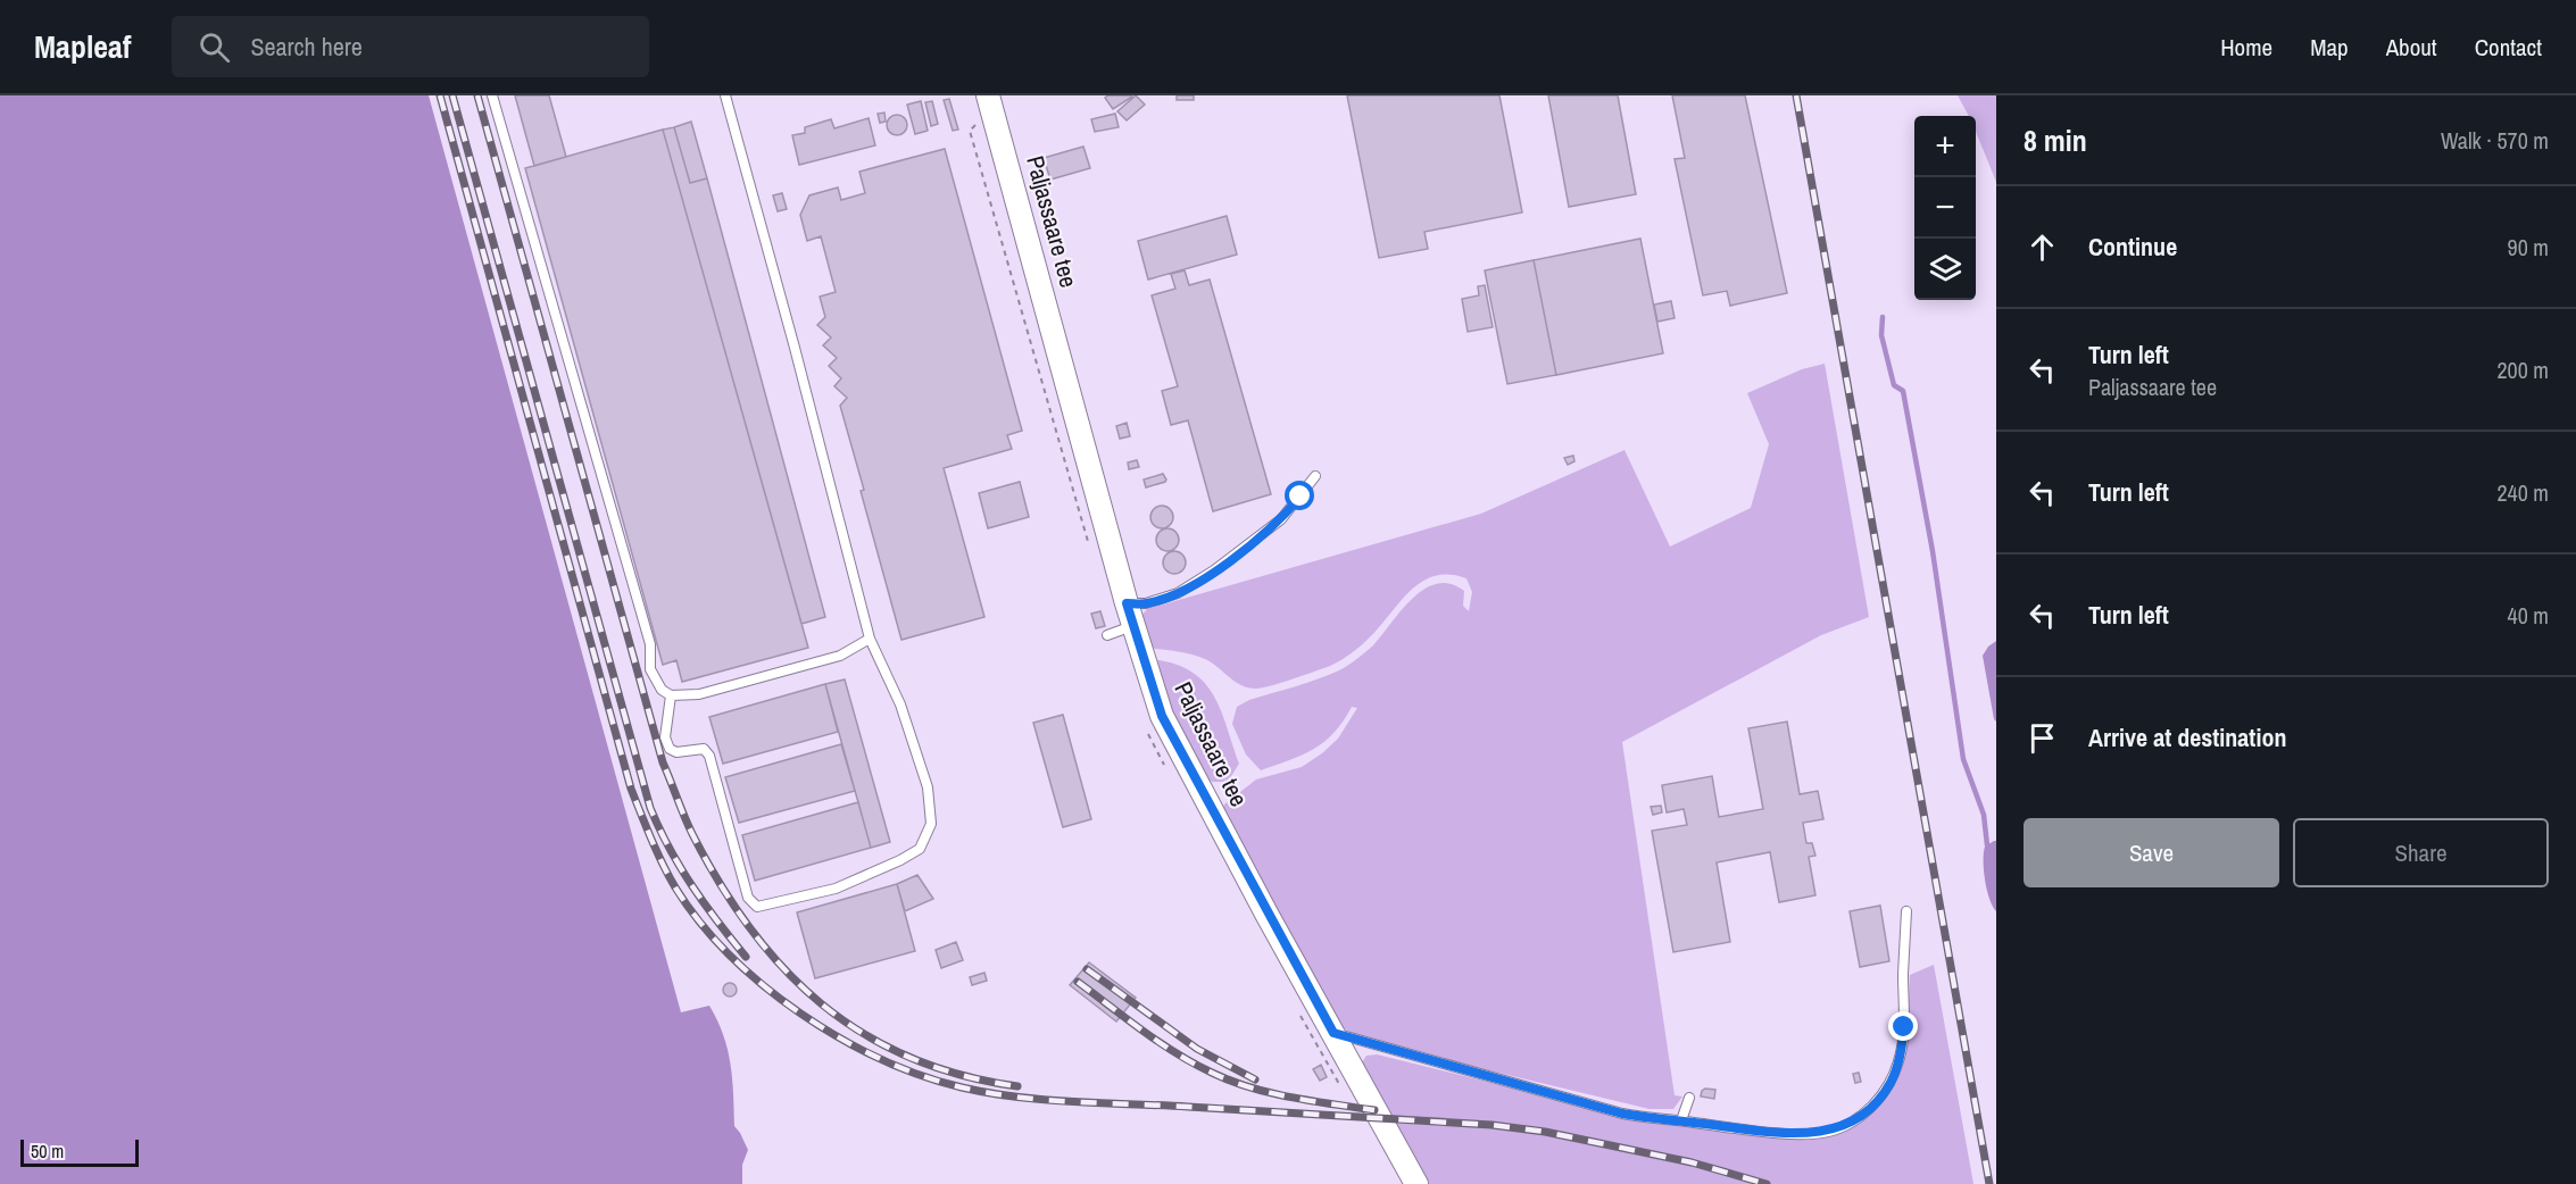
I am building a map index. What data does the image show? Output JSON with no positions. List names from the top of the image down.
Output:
{
  "streets": {
    "street": ["Paljassaare tee"]
  },
  "scale_bar": "50 m",
  "page": {
    "header": "Mapleaf",
    "search": "Search here",
    "nav": [
      "Home",
      "Map",
      "About",
      "Contact"
    ],
    "heading": ["8 min", "Walk · 570 m"],
    "map_buttons": ["+", "−"],
    "list": [
      ["Continue", "90 m"],
      ["Turn left", "Paljassaare tee", "200 m"],
      ["Turn left", "240 m"],
      ["Turn left", "40 m"],
      "Arrive at destination"
    ],
    "buttons": ["Save", "Share"],
    "scale": "50 m"
  }
}
